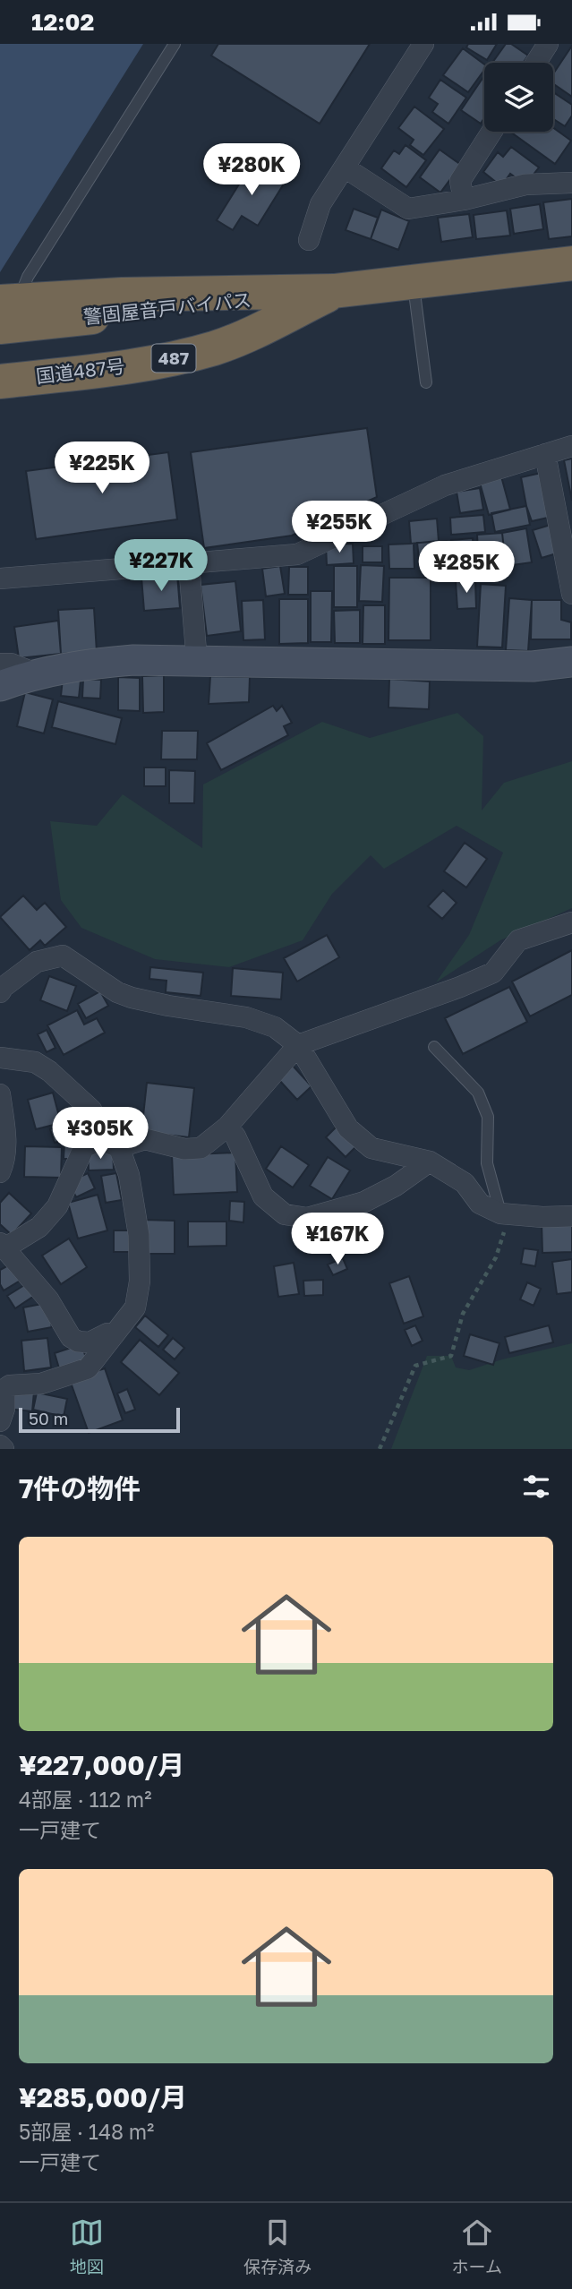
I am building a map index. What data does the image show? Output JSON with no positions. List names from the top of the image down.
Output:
{
  "streets": {
    "highway": ["警固屋音戸バイパス", "487", "国道487号"]
  },
  "crossings": [
    ["警固屋音戸バイパス", "国道487号"]
  ],
  "scale_bar": "50 m",
  "page": {
    "status": "12:02",
    "price": [
      "¥280K",
      "¥225K",
      "¥255K",
      "¥227K",
      "¥285K",
      "¥305K",
      "¥167K"
    ],
    "scale": "50 m",
    "heading": "7件の物件",
    "list": [
      {
        "name": "¥227,000/月",
        "note": "4部屋 · 112 m² · 一戸建て"
      },
      {
        "name": "¥285,000/月",
        "note": "5部屋 · 148 m² · 一戸建て"
      }
    ],
    "tabs": ["地図", "保存済み", "ホーム"]
  }
}
